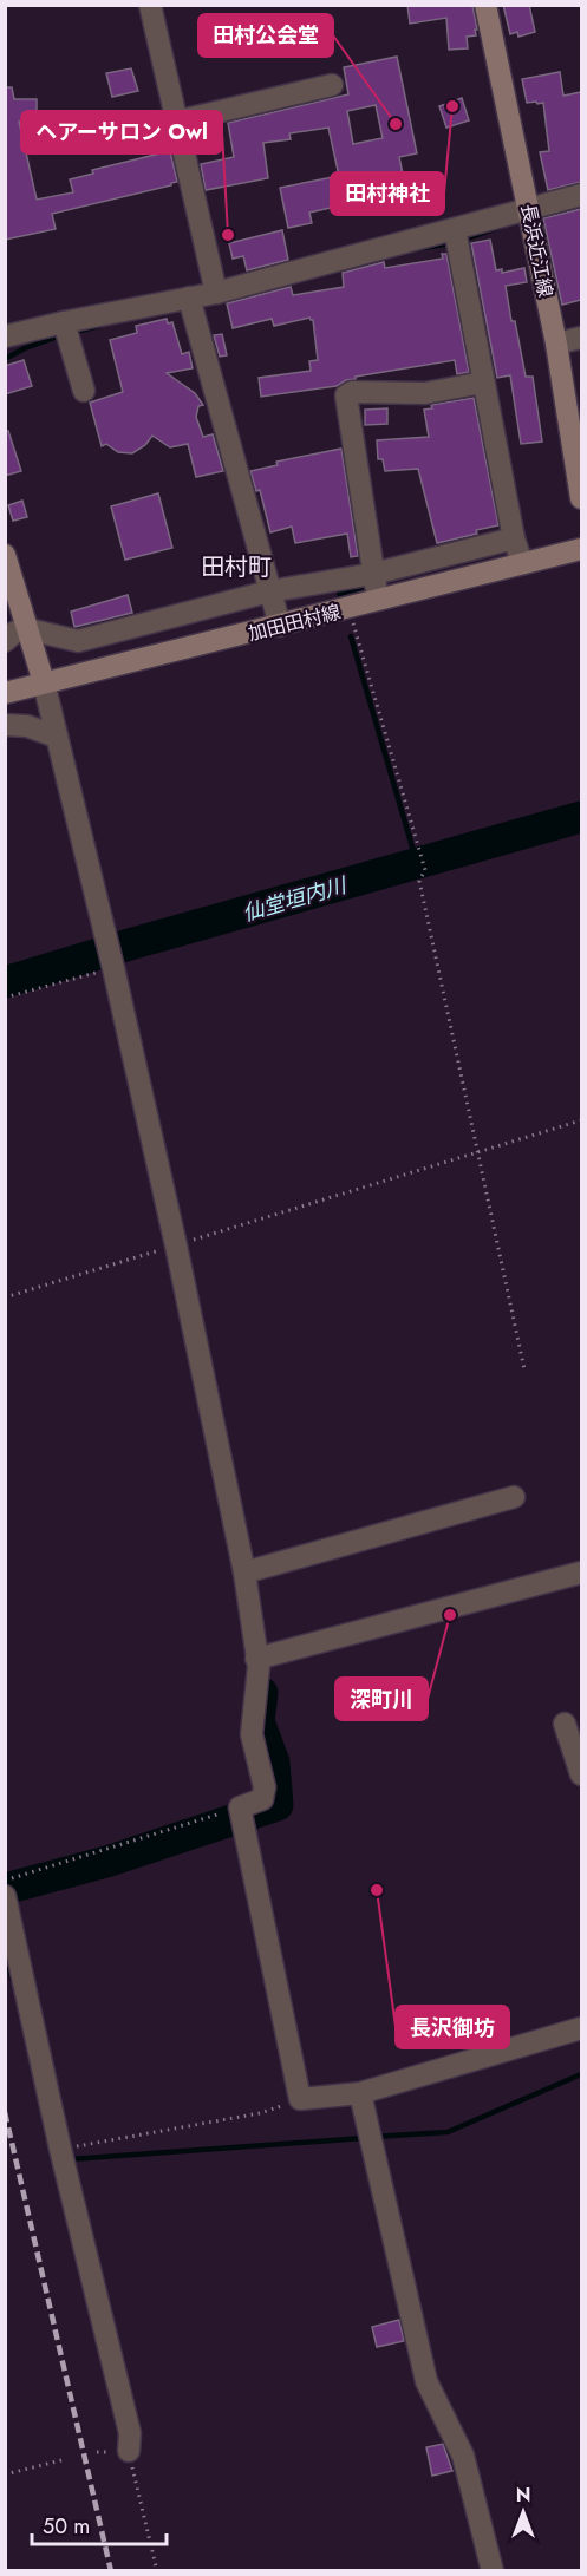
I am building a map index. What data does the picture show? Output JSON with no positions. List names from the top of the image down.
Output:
{
  "streets": {
    "main road": ["長浜近江線", "加田田村線"]
  },
  "districts": ["田村町"],
  "water": ["仙堂垣内川"],
  "places": [
    "田村神社",
    "田村公会堂",
    "ヘアーサロン Owl",
    "深町川",
    "長沢御坊"
  ],
  "scale_bar": "50 m",
  "north": "top"
}
